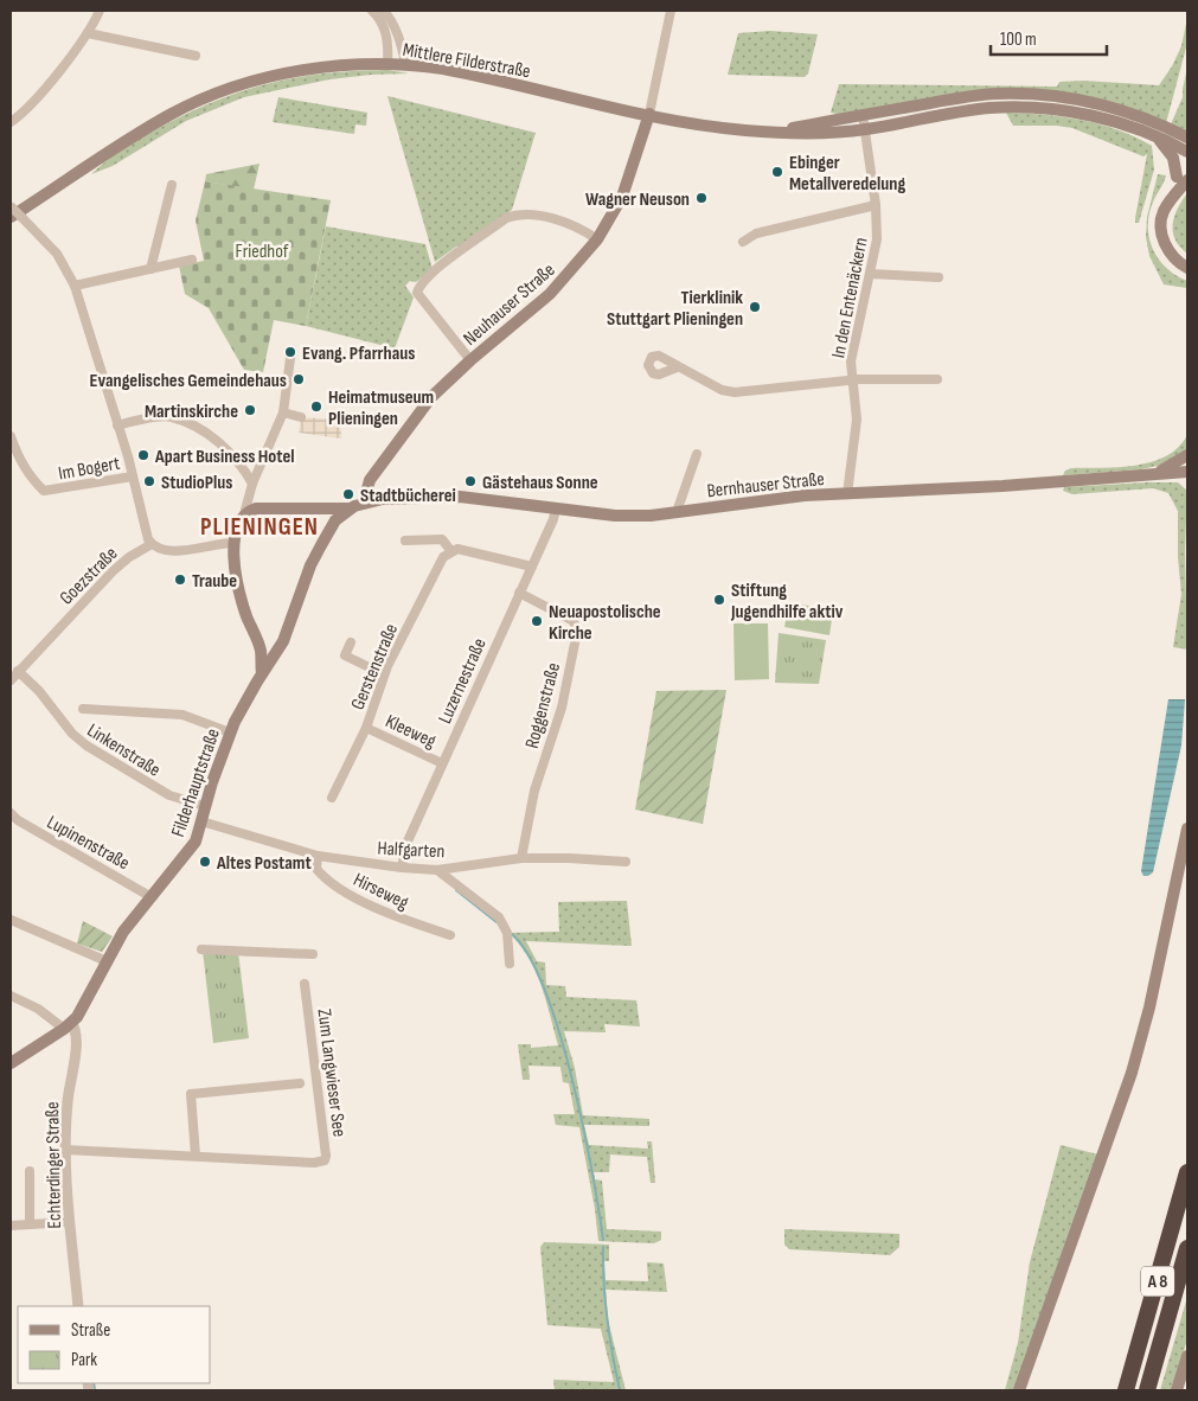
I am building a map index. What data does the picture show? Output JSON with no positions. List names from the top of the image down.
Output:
{
  "streets": {
    "highway": ["A 8"],
    "main road": [
      "Mittlere Filderstraße",
      "Neuhauser Straße",
      "Bernhauser Straße",
      "Filderhauptstraße"
    ],
    "street": [
      "In den Entenäckern",
      "Im Bogert",
      "Goezstraße",
      "Gerstenstraße",
      "Luzernestraße",
      "Roggenstraße",
      "Kleeweg",
      "Linkenstraße",
      "Lupinenstraße",
      "Halfgarten",
      "Hirseweg",
      "Zum Langwieser See",
      "Echterdinger Straße"
    ]
  },
  "crossings": [
    ["Mittlere Filderstraße", "In den Entenäckern"],
    ["Mittlere Filderstraße", "Neuhauser Straße"],
    ["In den Entenäckern", "Bernhauser Straße"],
    ["Neuhauser Straße", "Bernhauser Straße"],
    ["Bernhauser Straße", "Luzernestraße"],
    ["Bernhauser Straße", "Filderhauptstraße"],
    ["Goezstraße", "Linkenstraße"],
    ["Gerstenstraße", "Kleeweg"],
    ["Luzernestraße", "Roggenstraße"],
    ["Luzernestraße", "Kleeweg"],
    ["Luzernestraße", "Halfgarten"],
    ["Roggenstraße", "Halfgarten"],
    ["Linkenstraße", "Filderhauptstraße"],
    ["Filderhauptstraße", "Lupinenstraße"],
    ["Filderhauptstraße", "Halfgarten"],
    ["Filderhauptstraße", "Echterdinger Straße"],
    ["Halfgarten", "Hirseweg"]
  ],
  "districts": ["PLIENINGEN"],
  "parks": ["Friedhof"],
  "places": [
    "Ebinger Metallveredelung",
    "Wagner Neuson",
    "Tierklinik Stuttgart Plieningen",
    "Evang. Pfarrhaus",
    "Evangelisches Gemeindehaus",
    "Heimatmuseum Plieningen",
    "Martinskirche",
    "Apart Business Hotel",
    "StudioPlus",
    "Gästehaus Sonne",
    "Stadtbücherei",
    "Traube",
    "Stiftung Jugendhilfe aktiv",
    "Neuapostolische Kirche",
    "Altes Postamt"
  ],
  "legend": ["Straße", "Park"],
  "scale_bar": "100 m"
}
